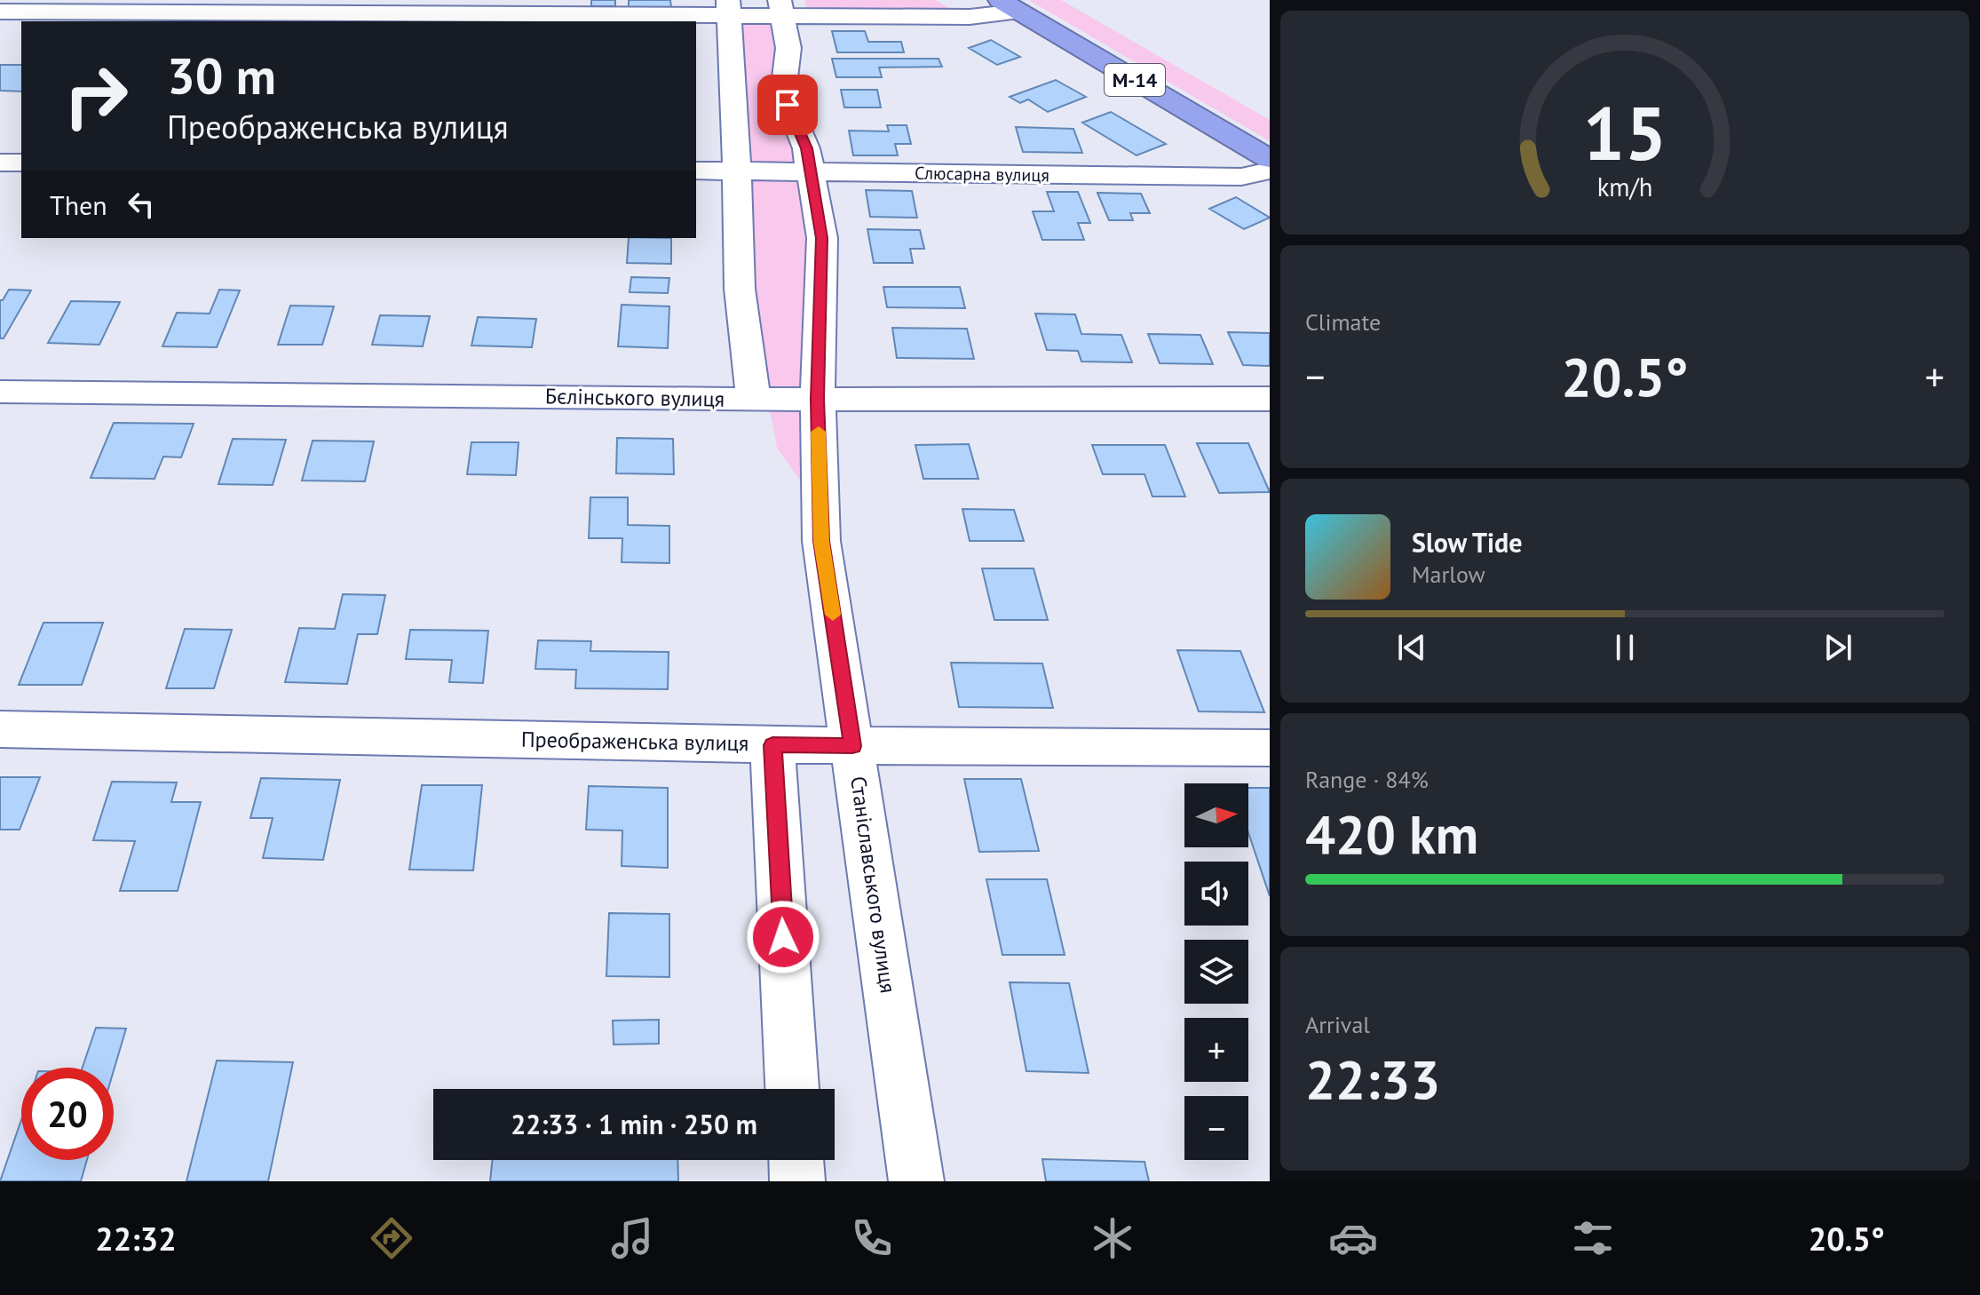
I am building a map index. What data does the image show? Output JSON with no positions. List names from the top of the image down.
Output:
{
  "streets": {
    "highway": ["М-14"],
    "street": [
      "Слюсарна вулиця",
      "Бєлінського вулиця",
      "Преображенська вулиця",
      "Станіславського вулиця"
    ]
  },
  "crossings": [
    ["Слюсарна вулиця", "Станіславського вулиця"],
    ["Бєлінського вулиця", "Станіславського вулиця"],
    ["Преображенська вулиця", "Станіславського вулиця"]
  ],
  "north": "right",
  "page": {
    "turn": ["30 m", "Преображенська вулиця"],
    "then": "Then",
    "tile": [
      "Climate",
      ["Range · 84%", "420 km"],
      ["Arrival", "22:33"]
    ],
    "heat": ["−", "20.5°", "+"],
    "song": ["Slow Tide", "Marlow"],
    "map_buttons": ["+", "−"],
    "limit": "20",
    "trip": "22:33 · 1 min · 250 m",
    "tabs": ["22:32", "20.5°"],
    "gauge": ["15", "km/h"]
  }
}
